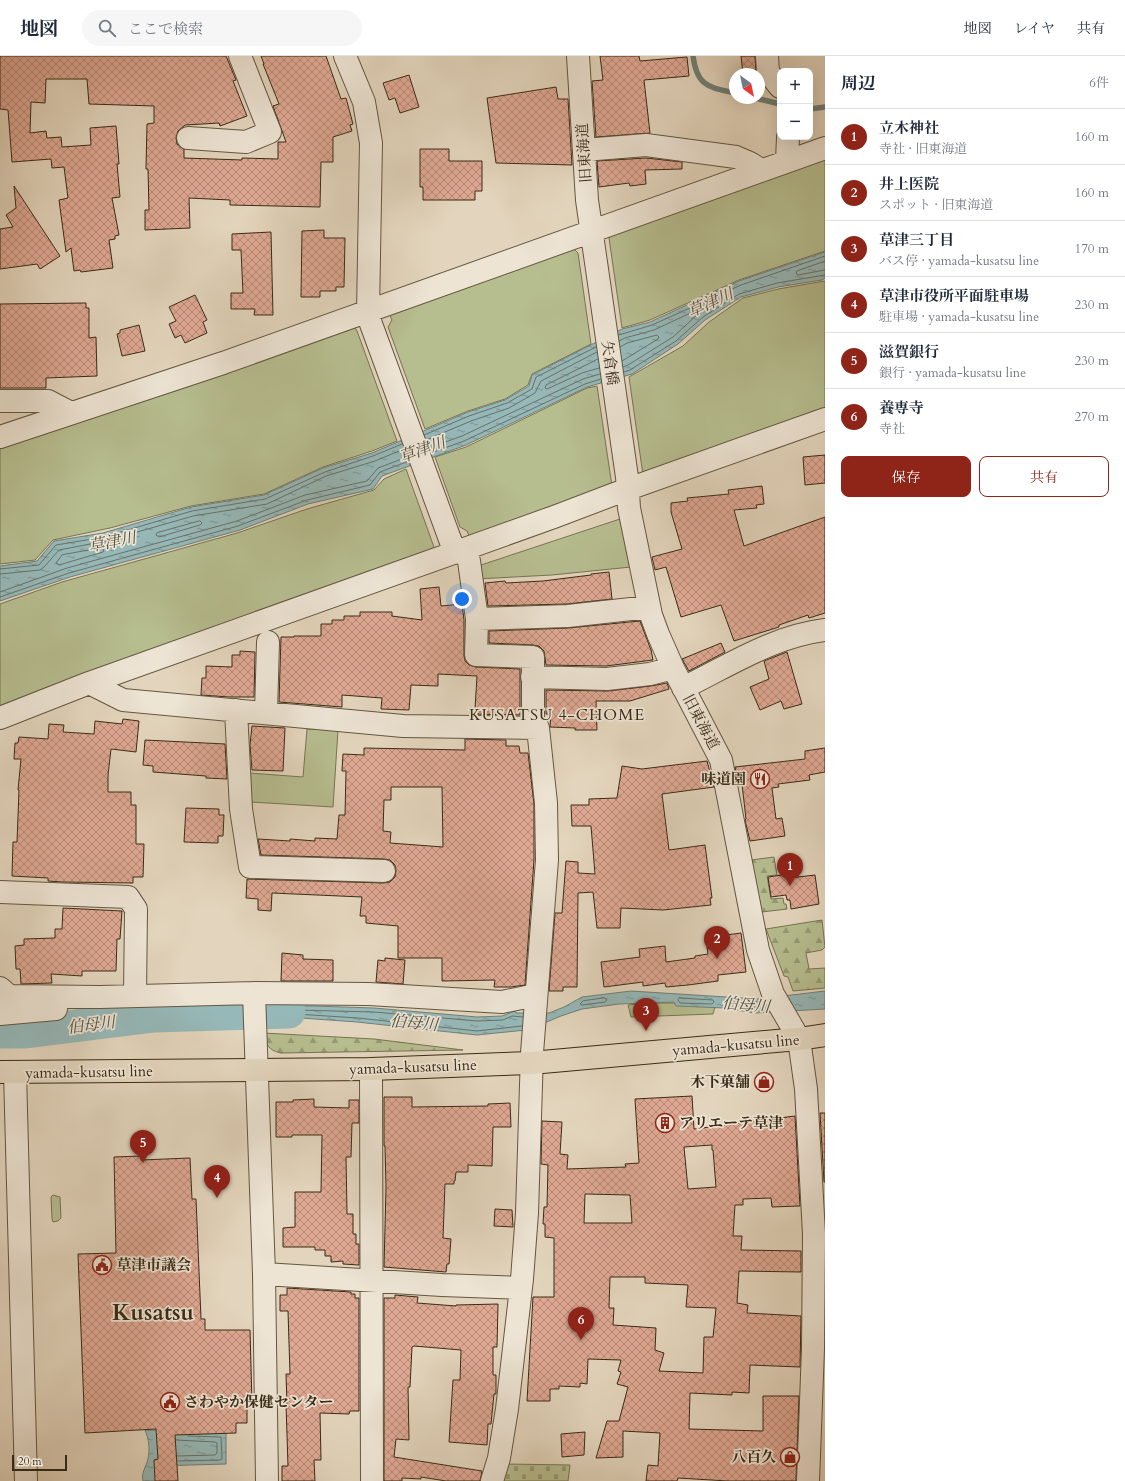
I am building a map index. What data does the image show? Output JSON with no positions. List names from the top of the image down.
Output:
{
  "streets": {
    "main road": ["yamada-kusatsu line"],
    "street": ["旧東海道", "矢倉橋"]
  },
  "crossings": [
    ["旧東海道", "矢倉橋"],
    ["旧東海道", "yamada-kusatsu line"]
  ],
  "districts": ["KUSATSU 4-CHOME", "Kusatsu"],
  "water": ["草津川", "伯母川"],
  "places": {
    "restaurant": ["味道園"],
    "shop": ["木下菓舗", "八百久"],
    "building": ["アリエーテ草津"],
    "public building": ["草津市議会", "さわやか保健センター"]
  },
  "scale_bar": "20 m",
  "north": "bottom right",
  "page": {
    "header": "地図",
    "search": "ここで検索",
    "nav": ["地図", "レイヤ", "共有"],
    "heading": ["周辺", "6件"],
    "map_buttons": ["+", "−"],
    "list": [
      {
        "mark": "1",
        "name": "立木神社",
        "note": "寺社 · 旧東海道",
        "value": "160 m"
      },
      {
        "mark": "2",
        "name": "井上医院",
        "note": "スポット · 旧東海道",
        "value": "160 m"
      },
      {
        "mark": "3",
        "name": "草津三丁目",
        "note": "バス停 · yamada-kusatsu line",
        "value": "170 m"
      },
      {
        "mark": "4",
        "name": "草津市役所平面駐車場",
        "note": "駐車場 · yamada-kusatsu line",
        "value": "230 m"
      },
      {
        "mark": "5",
        "name": "滋賀銀行",
        "note": "銀行 · yamada-kusatsu line",
        "value": "230 m"
      },
      {
        "mark": "6",
        "name": "養専寺",
        "note": "寺社",
        "value": "270 m"
      }
    ],
    "buttons": ["保存", "共有"],
    "pins": [
      "1",
      "2",
      "3",
      "5",
      "4",
      "6"
    ],
    "scale": "20 m"
  }
}
